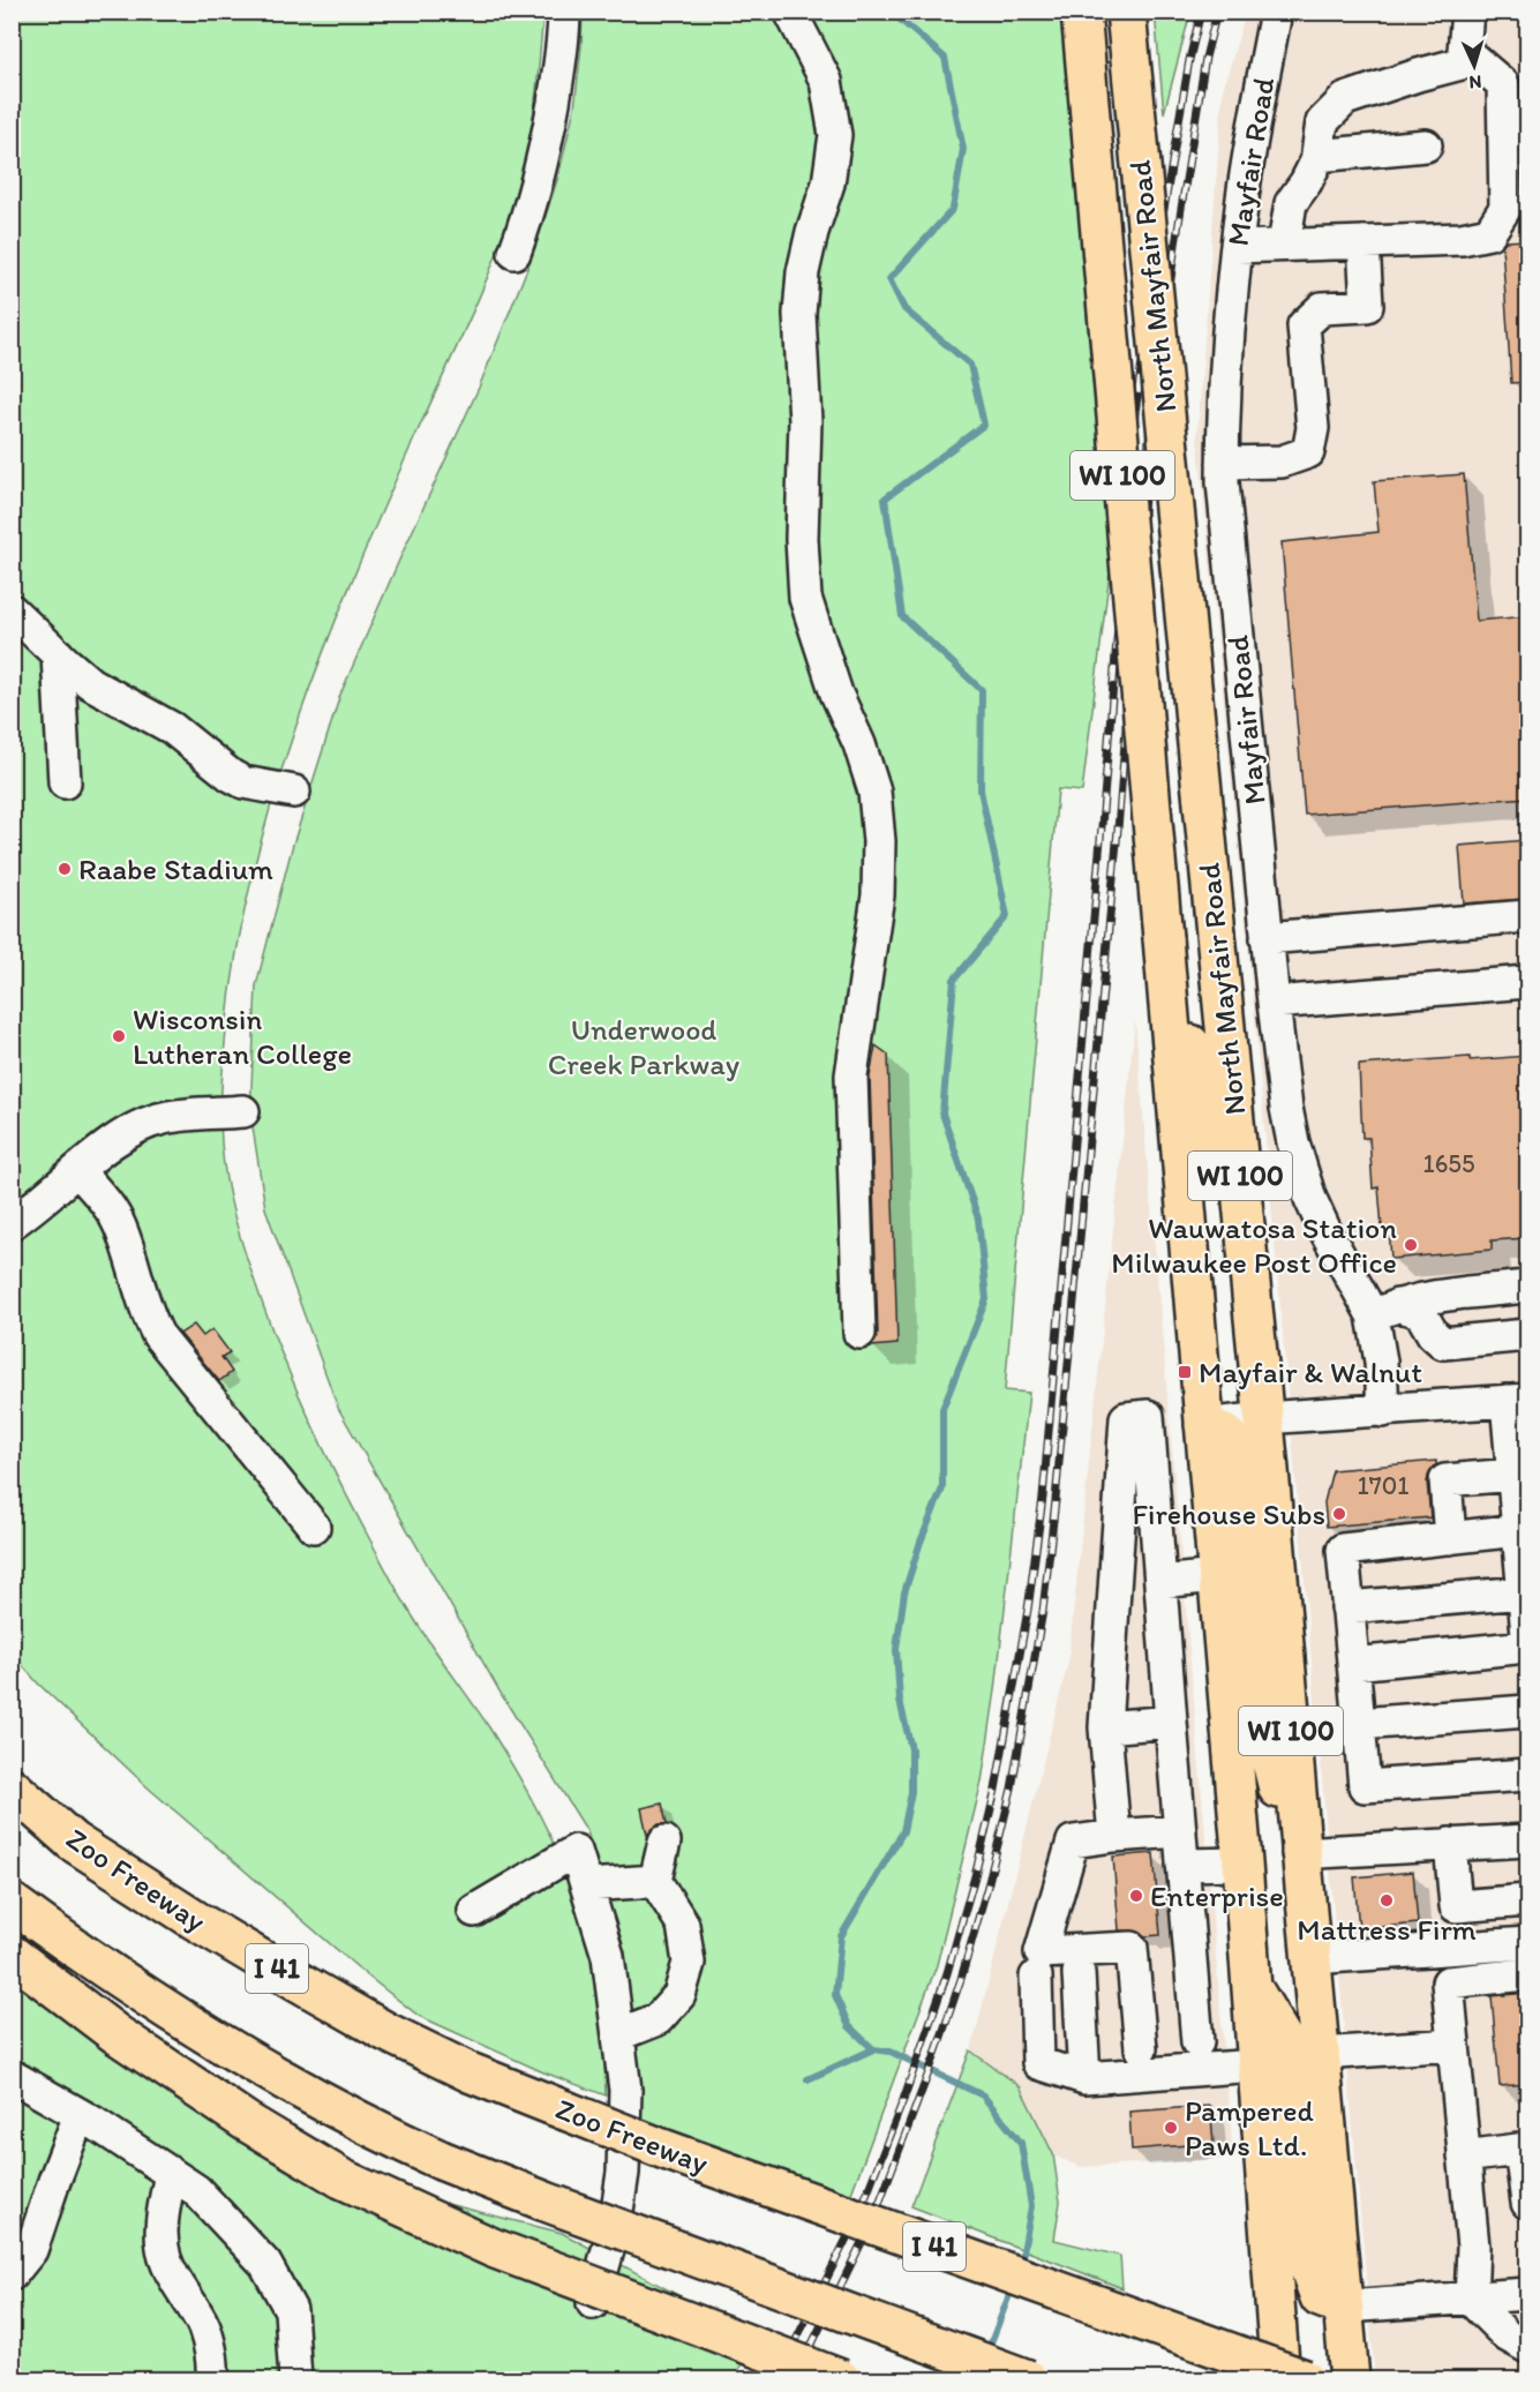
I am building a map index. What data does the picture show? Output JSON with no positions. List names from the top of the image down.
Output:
{
  "streets": {
    "main road": [
      "North Mayfair Road",
      "WI 100",
      "Zoo Freeway",
      "I 41"
    ],
    "street": ["Mayfair Road"]
  },
  "parks": ["Underwood Creek Parkway"],
  "places": {
    "other": [
      "Raabe Stadium",
      "Wisconsin Lutheran College",
      "Wauwatosa Station Milwaukee Post Office",
      "Firehouse Subs",
      "Enterprise",
      "Mattress Firm",
      "Pampered Paws Ltd."
    ],
    "transit": ["Mayfair & Walnut"]
  },
  "house_numbers": ["1655", "1701"],
  "north": "bottom"
}
